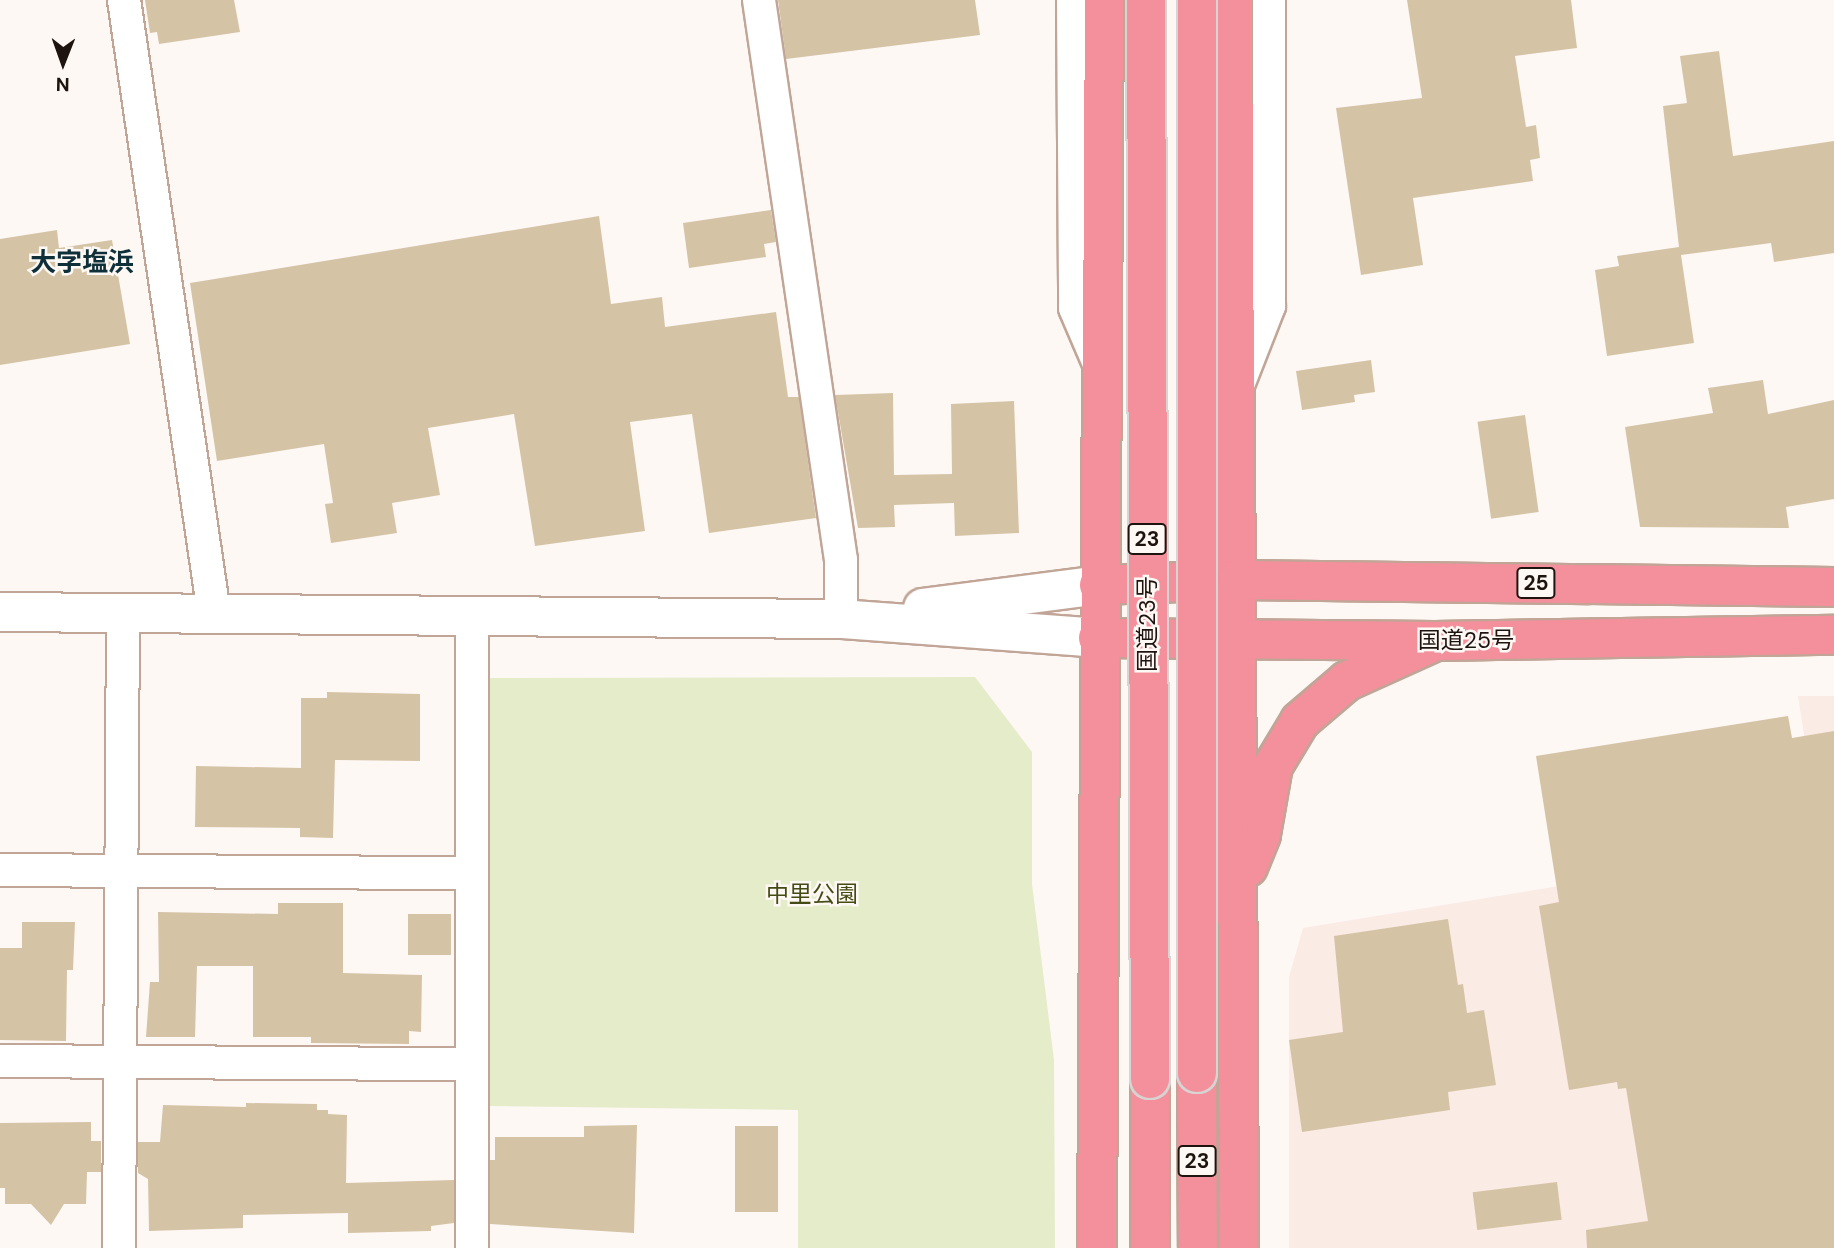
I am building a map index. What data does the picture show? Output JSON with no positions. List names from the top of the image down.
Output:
{
  "streets": {
    "highway": [
      "23",
      "25",
      "国道23号",
      "国道25号"
    ]
  },
  "districts": ["大字塩浜"],
  "parks": ["中里公園"],
  "north": "bottom"
}
